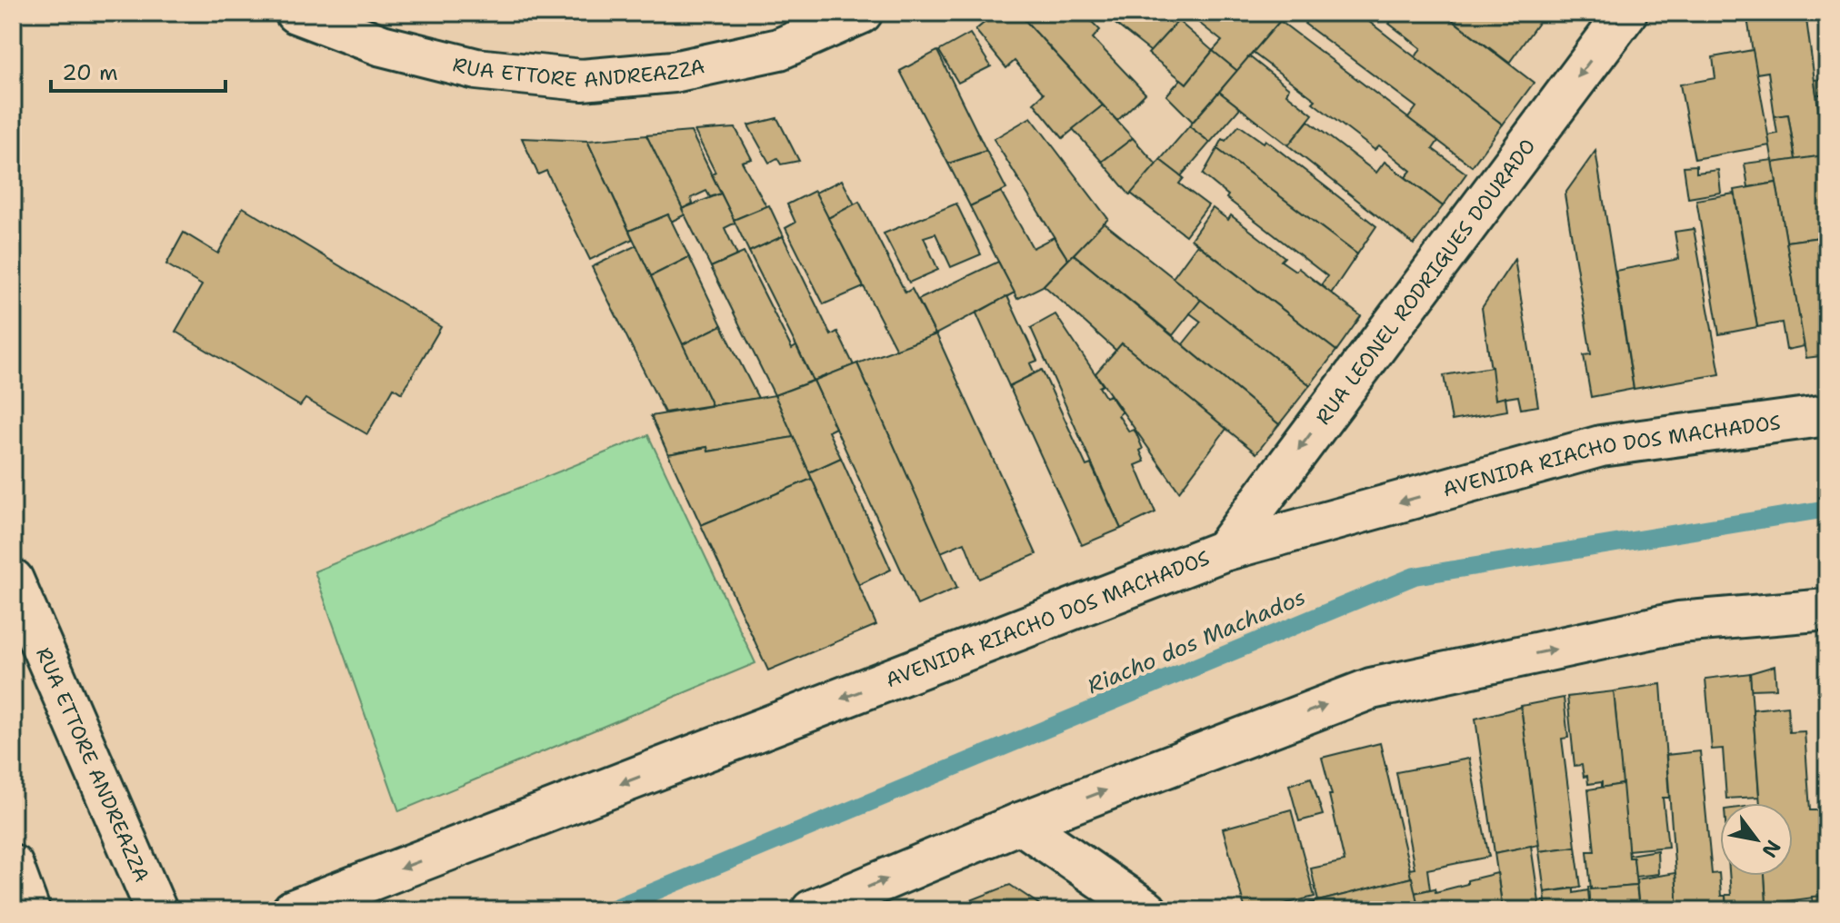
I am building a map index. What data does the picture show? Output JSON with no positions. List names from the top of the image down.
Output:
{
  "streets": {
    "street": ["RUA ETTORE ANDREAZZA", "RUA LEONEL RODRIGUES DOURADO", "AVENIDA RIACHO DOS MACHADOS"]
  },
  "crossings": [
    ["RUA LEONEL RODRIGUES DOURADO", "AVENIDA RIACHO DOS MACHADOS"]
  ],
  "one_way": ["RUA LEONEL RODRIGUES DOURADO"],
  "water": ["Riacho dos Machados"],
  "scale_bar": "20 m",
  "north": "bottom right"
}
